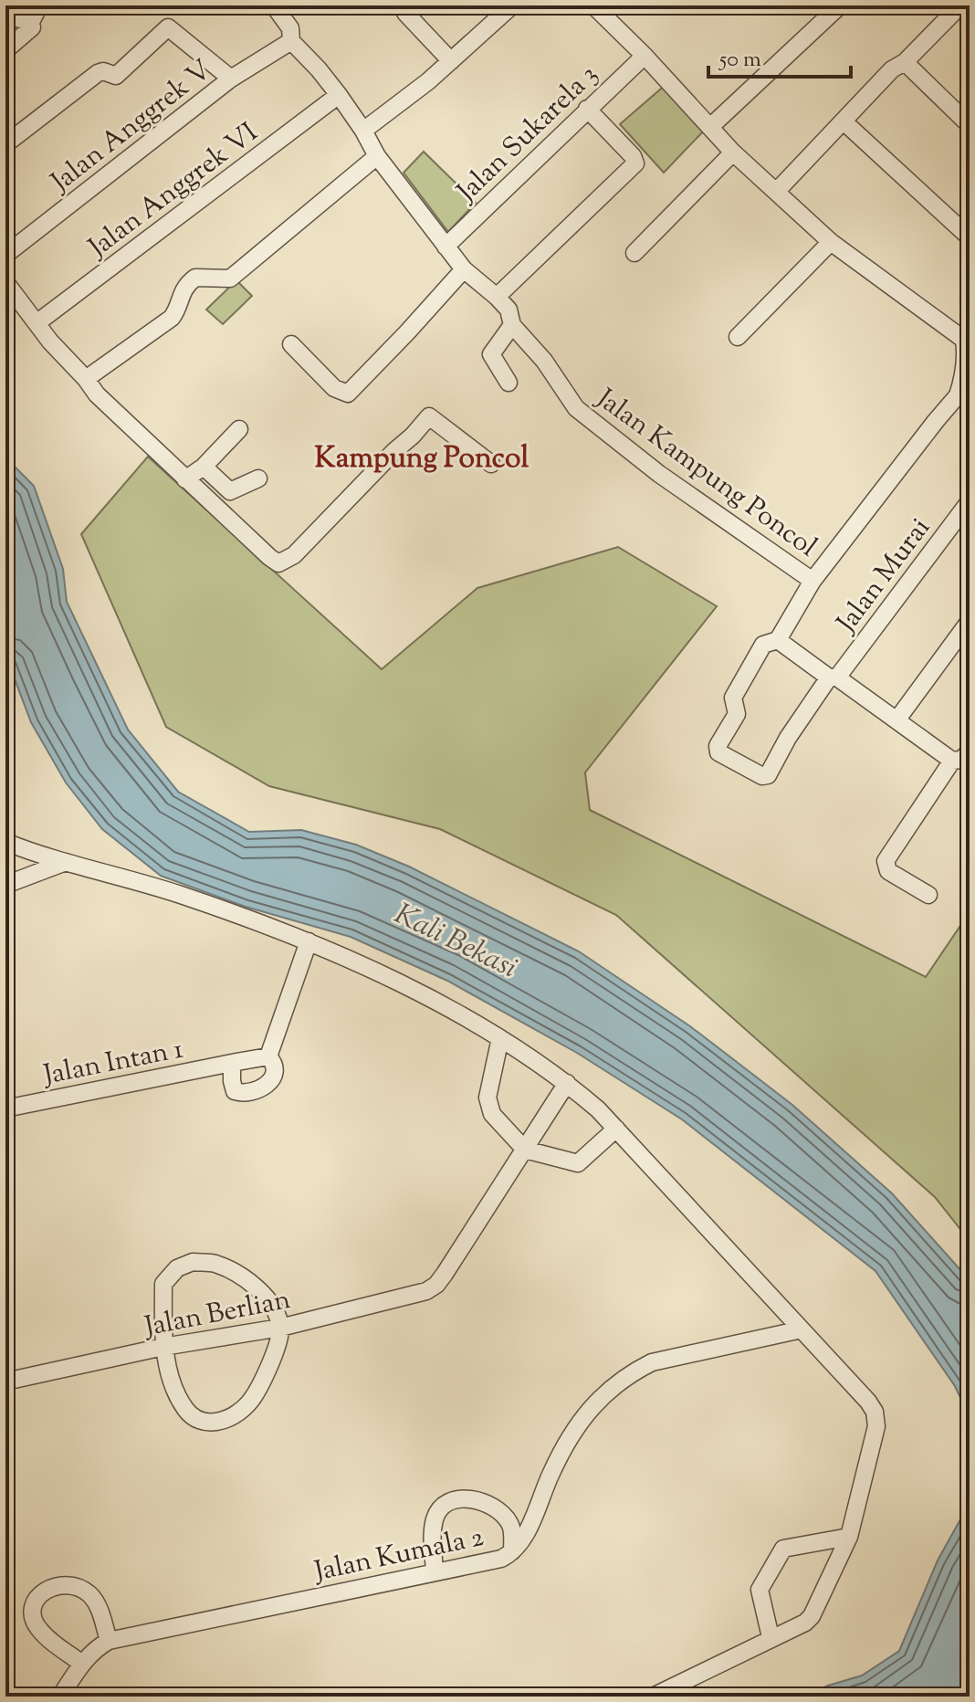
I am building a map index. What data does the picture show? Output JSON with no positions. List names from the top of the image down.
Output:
{
  "streets": {
    "street": [
      "Jalan Anggrek V",
      "Jalan Sukarela 3",
      "Jalan Anggrek VI",
      "Jalan Kampung Poncol",
      "Jalan Murai",
      "Jalan Intan 1",
      "Jalan Berlian",
      "Jalan Kumala 2"
    ]
  },
  "crossings": [
    ["Jalan Anggrek V", "Jalan Kampung Poncol"],
    ["Jalan Sukarela 3", "Jalan Kampung Poncol"],
    ["Jalan Anggrek VI", "Jalan Kampung Poncol"]
  ],
  "districts": ["Kampung Poncol"],
  "water": ["Kali Bekasi"],
  "scale_bar": "50 m"
}
